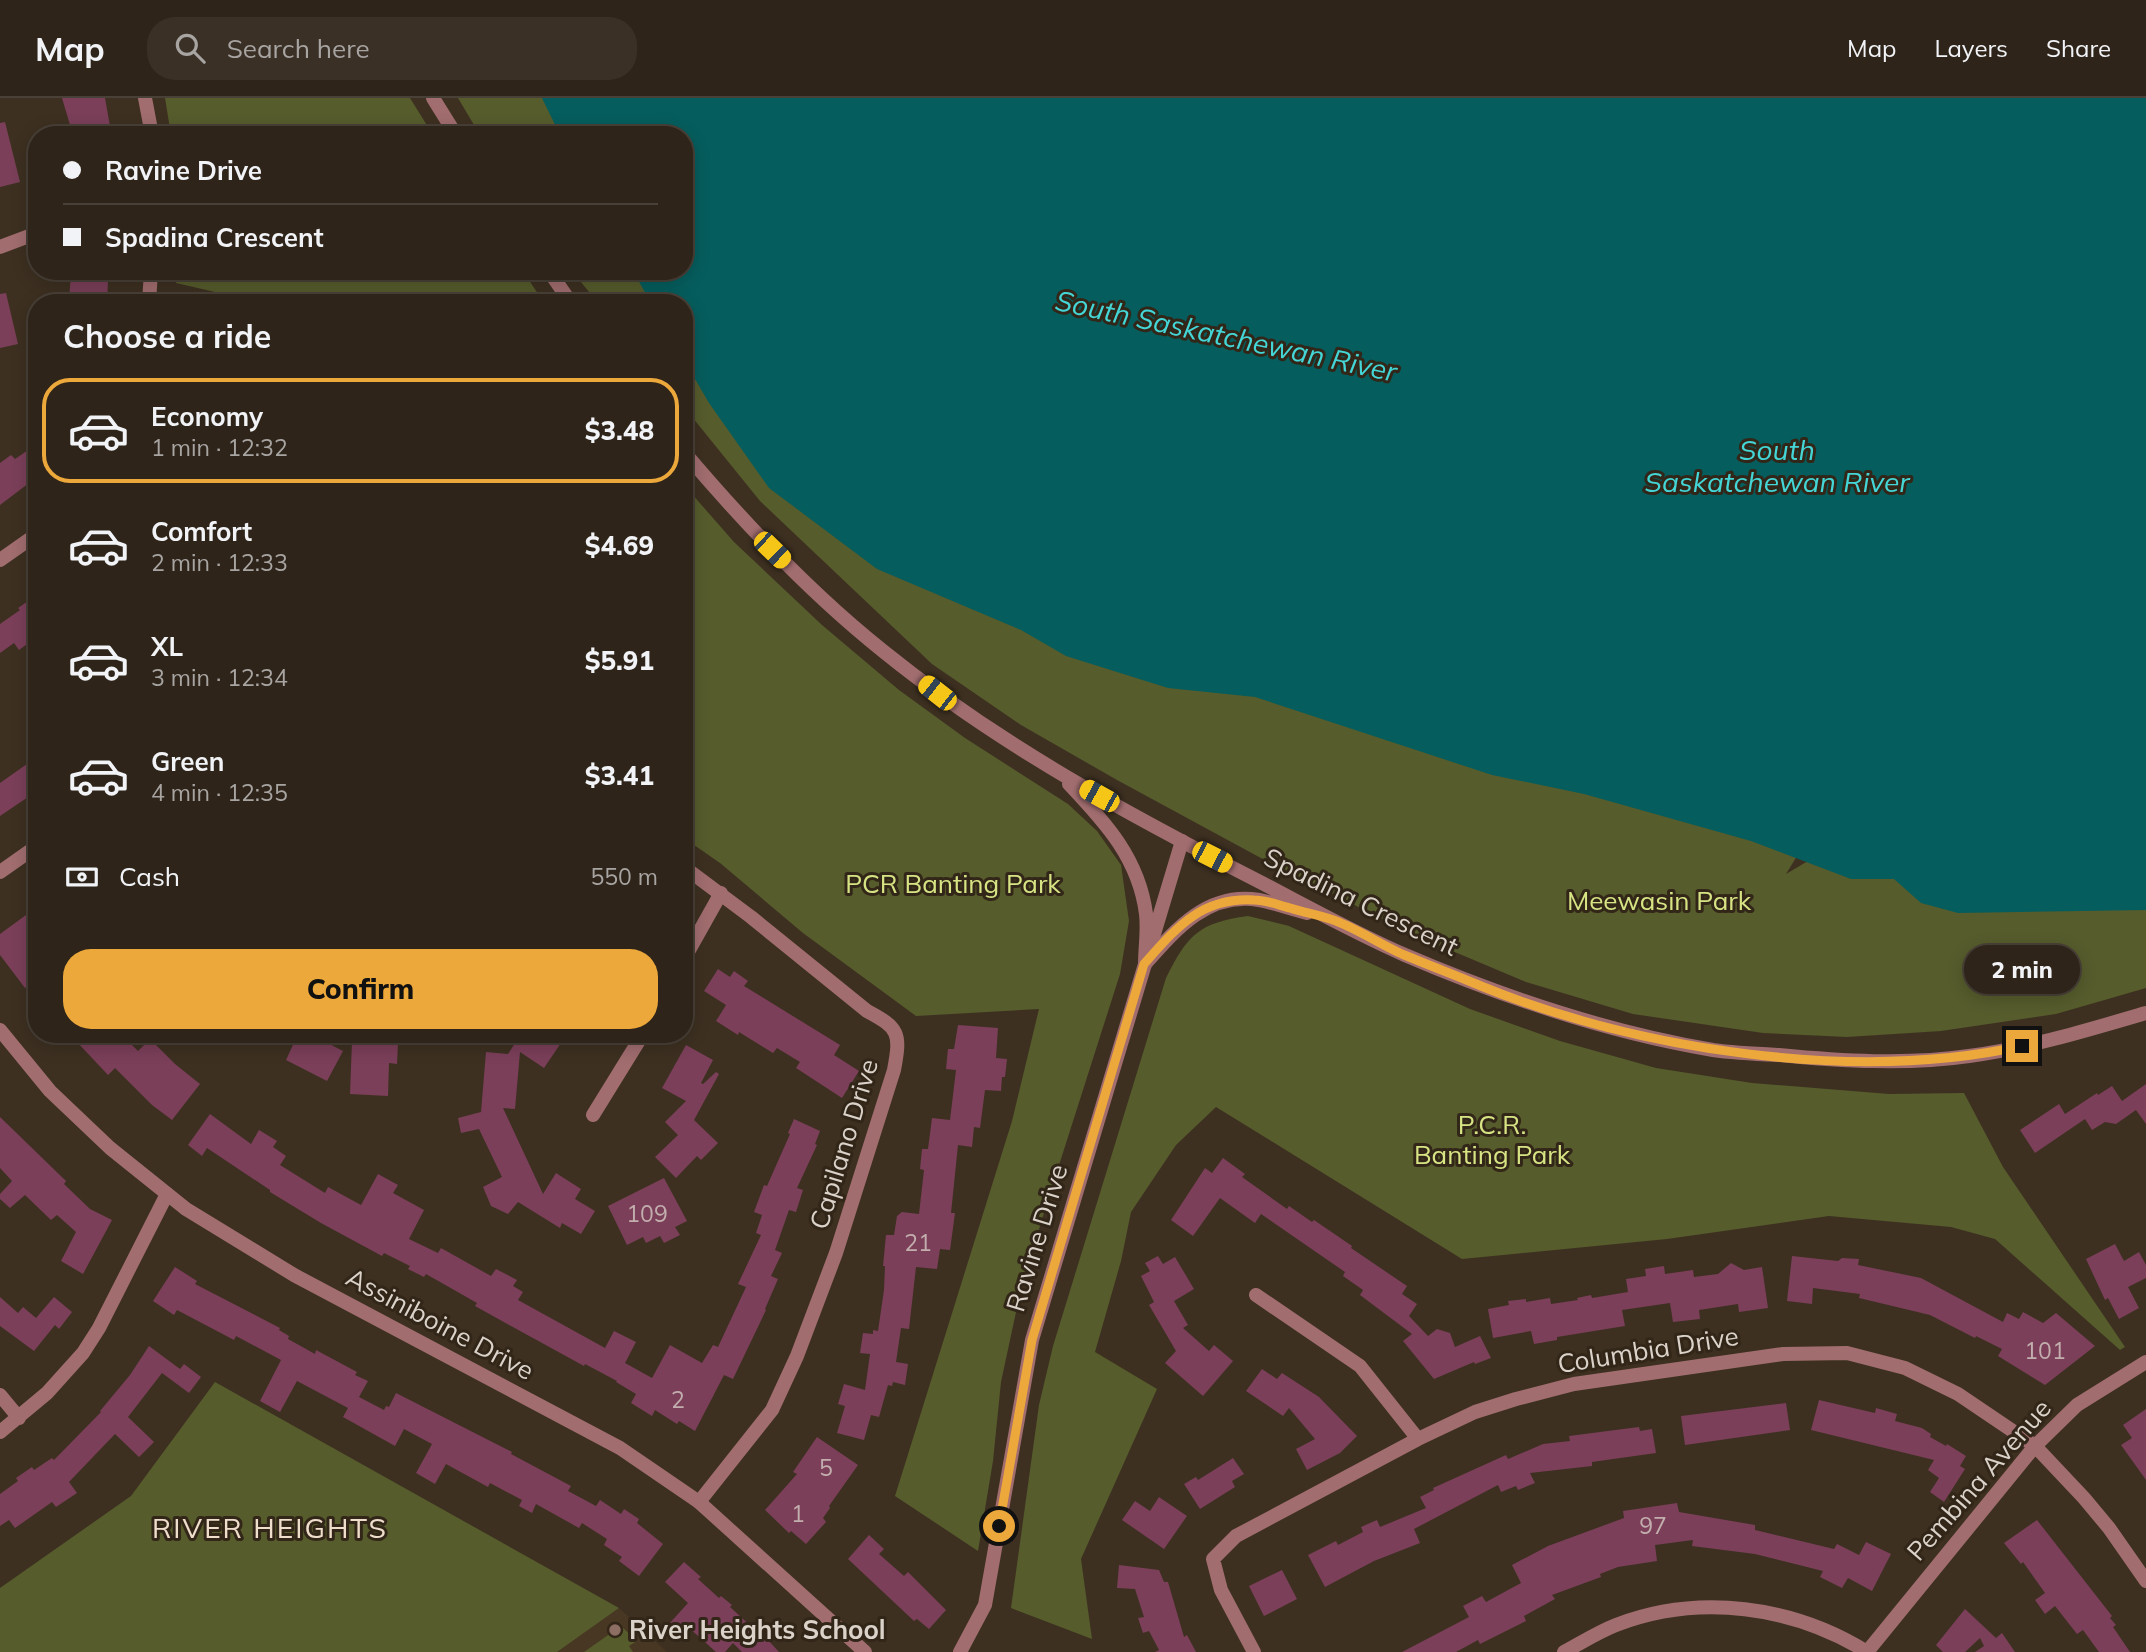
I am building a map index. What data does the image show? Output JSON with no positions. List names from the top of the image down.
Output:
{
  "streets": {
    "street": [
      "Spadina Crescent",
      "Capilano Drive",
      "Ravine Drive",
      "Assiniboine Drive",
      "Columbia Drive",
      "Pembina Avenue"
    ]
  },
  "crossings": [
    ["Spadina Crescent", "Ravine Drive"],
    ["Capilano Drive", "Assiniboine Drive"],
    ["Columbia Drive", "Pembina Avenue"]
  ],
  "districts": ["RIVER HEIGHTS"],
  "water": ["South Saskatchewan River"],
  "parks": ["PCR Banting Park", "Meewasin Park", "P.C.R. Banting Park"],
  "places": ["River Heights School"],
  "house_numbers": [
    "109",
    "21",
    "101",
    "2",
    "5",
    "1",
    "97"
  ],
  "page": {
    "header": "Map",
    "search": "Search here",
    "nav": ["Map", "Layers", "Share"],
    "banner": ["Ravine Drive", "Spadina Crescent"],
    "heading": "Choose a ride",
    "list": [
      {
        "name": "Economy",
        "note": "1 min · 12:32",
        "value": "$3.48"
      },
      {
        "name": "Comfort",
        "note": "2 min · 12:33",
        "value": "$4.69"
      },
      {
        "name": "XL",
        "note": "3 min · 12:34",
        "value": "$5.91"
      },
      {
        "name": "Green",
        "note": "4 min · 12:35",
        "value": "$3.41"
      }
    ],
    "pay": ["Cash", "550 m"],
    "buttons": "Confirm",
    "bubble": "2 min"
  }
}
